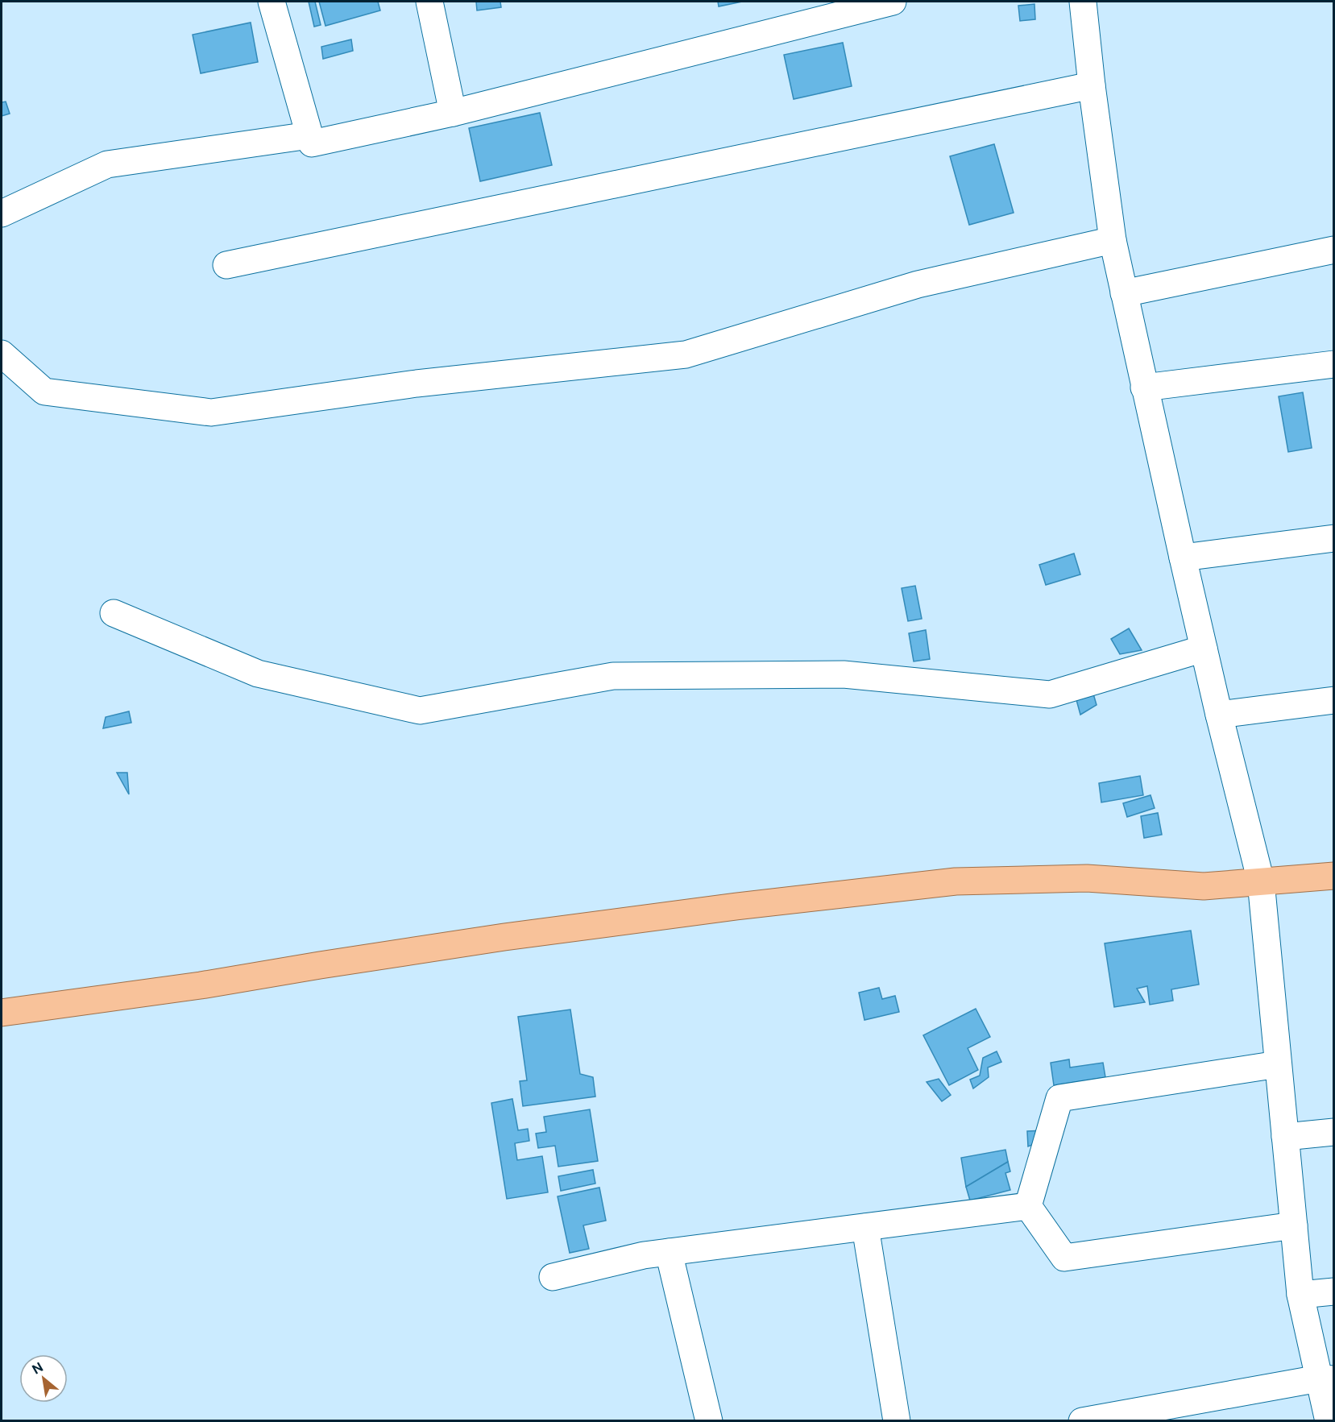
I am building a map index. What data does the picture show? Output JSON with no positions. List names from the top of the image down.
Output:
{
  "north": "top left"
}
